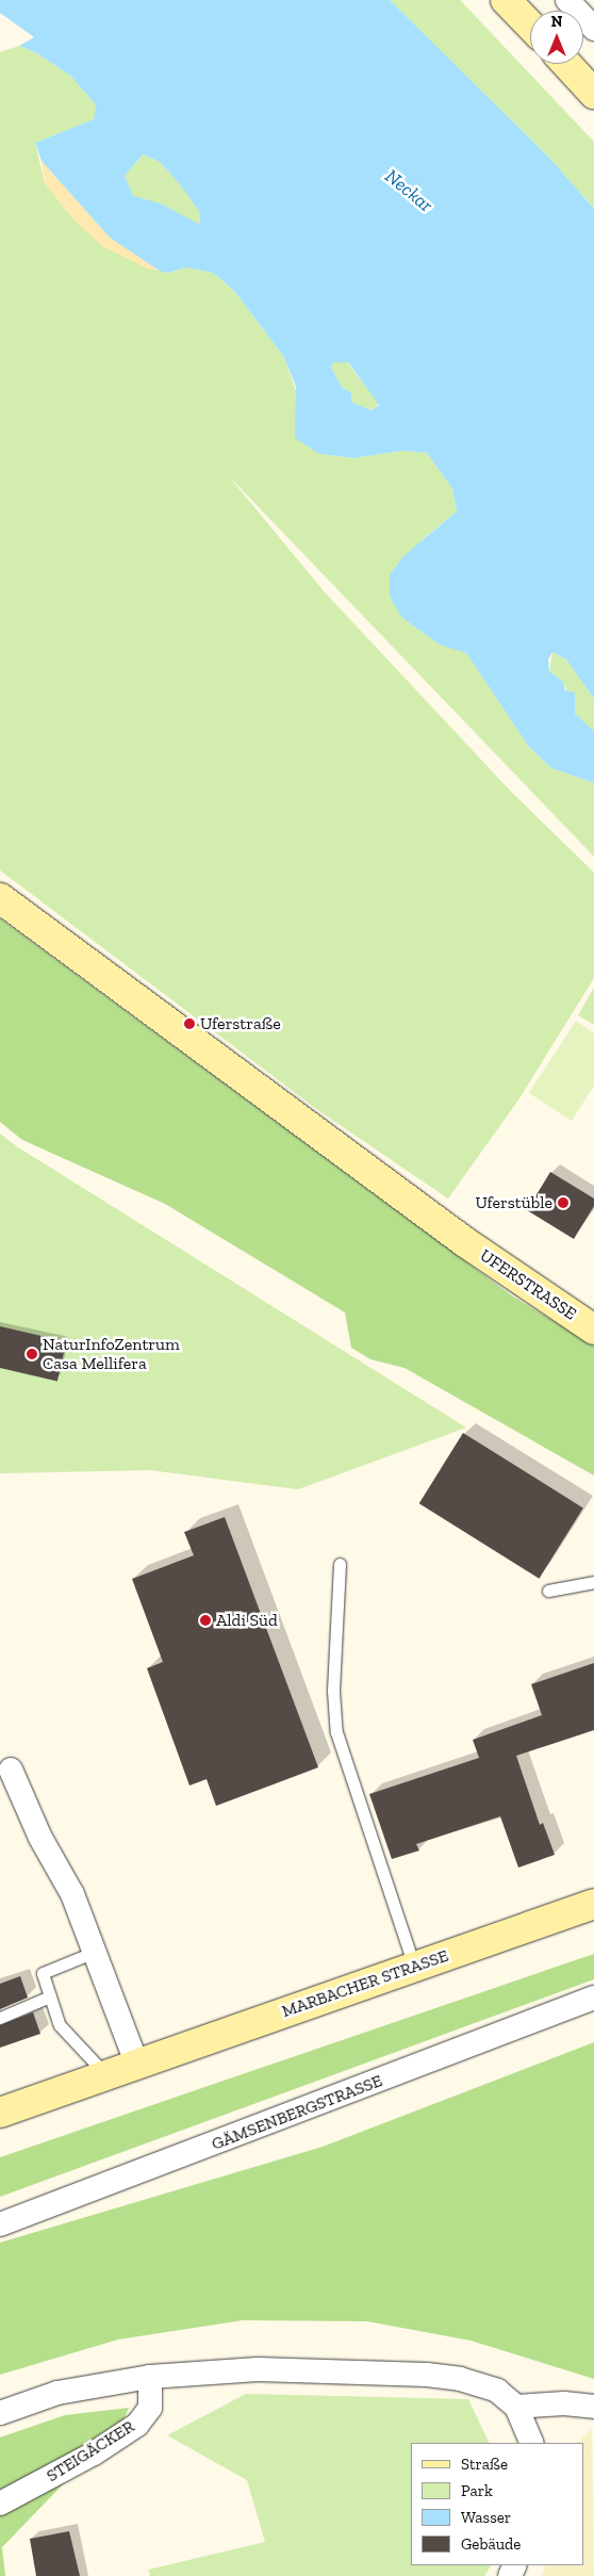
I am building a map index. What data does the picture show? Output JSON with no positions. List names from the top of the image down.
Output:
{
  "streets": {
    "main road": ["UFERSTRASSE", "MARBACHER STRASSE"],
    "street": ["GÄMSENBERGSTRASSE", "STEIGÄCKER"]
  },
  "water": ["Neckar"],
  "places": [
    "Uferstraße",
    "Uferstüble",
    "NaturInfoZentrum Casa Mellifera",
    "Aldi Süd"
  ],
  "legend": [
    "Straße",
    "Park",
    "Wasser",
    "Gebäude"
  ],
  "north": "top"
}
